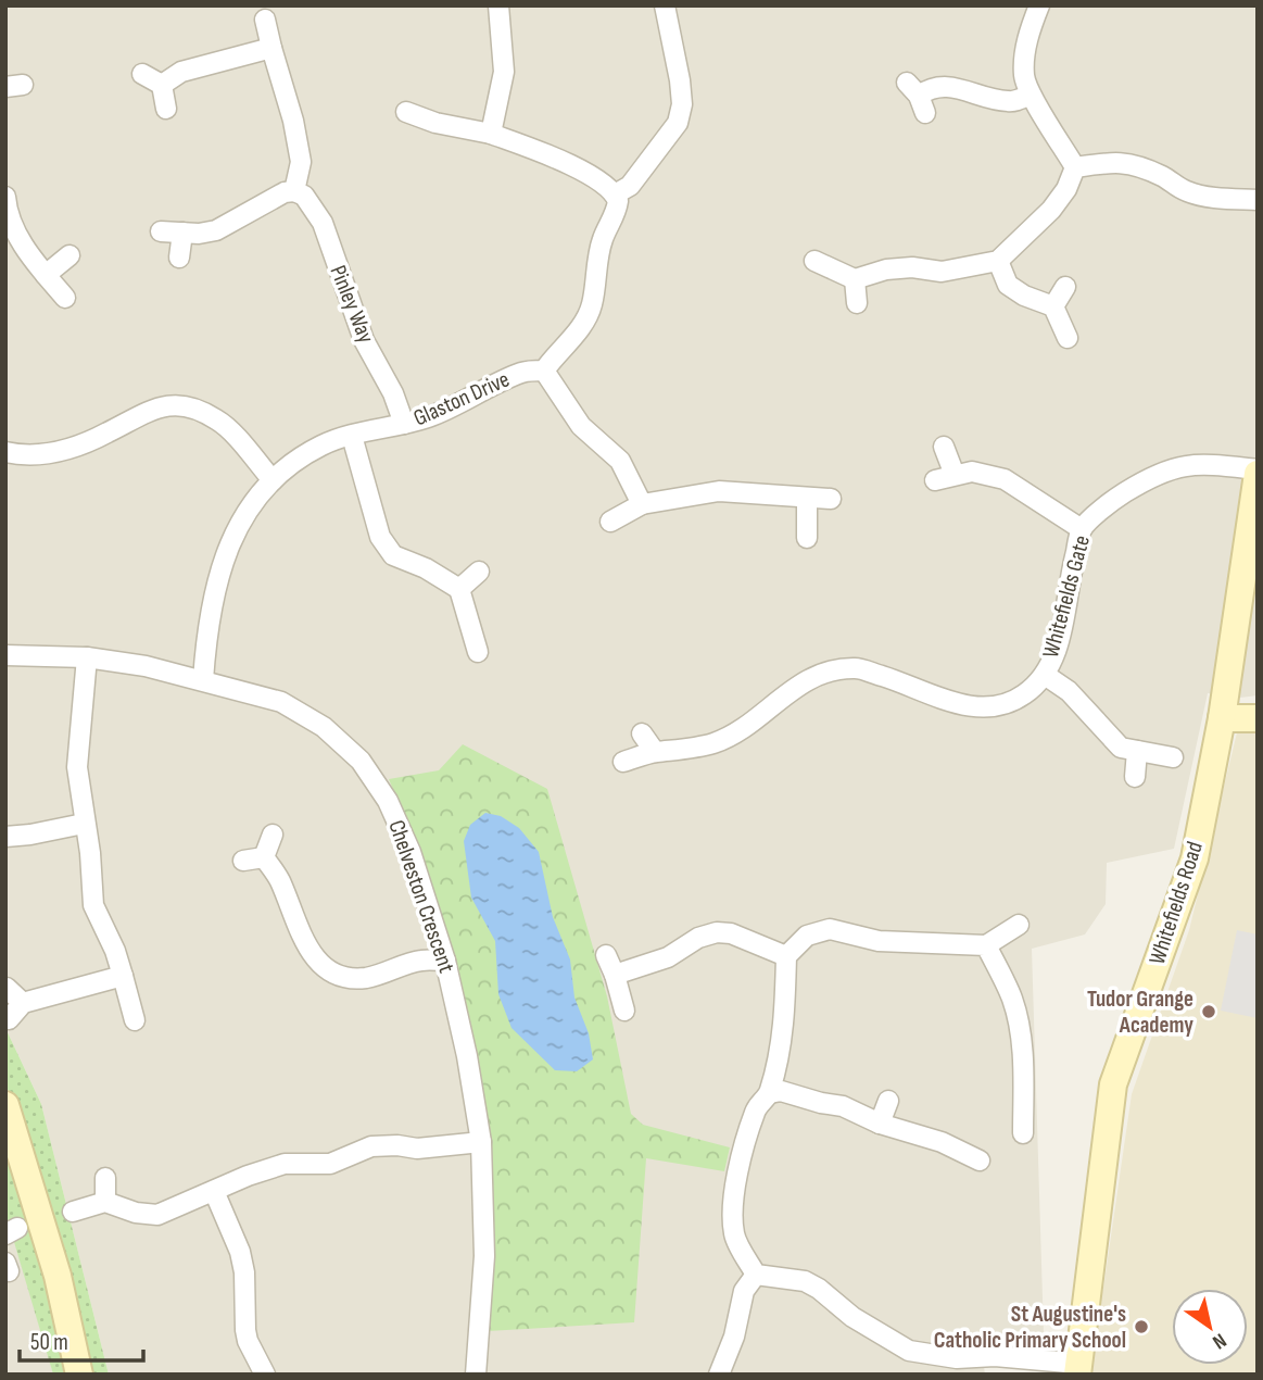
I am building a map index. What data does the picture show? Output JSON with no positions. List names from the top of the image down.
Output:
{
  "streets": {
    "street": [
      "Pinley Way",
      "Glaston Drive",
      "Whitefields Gate",
      "Chelveston Crescent",
      "Whitefields Road"
    ]
  },
  "crossings": [
    ["Pinley Way", "Glaston Drive"],
    ["Glaston Drive", "Chelveston Crescent"],
    ["Whitefields Gate", "Whitefields Road"]
  ],
  "places": ["Tudor Grange Academy", "St Augustine's Catholic Primary School"],
  "scale_bar": "50 m",
  "north": "bottom right"
}
